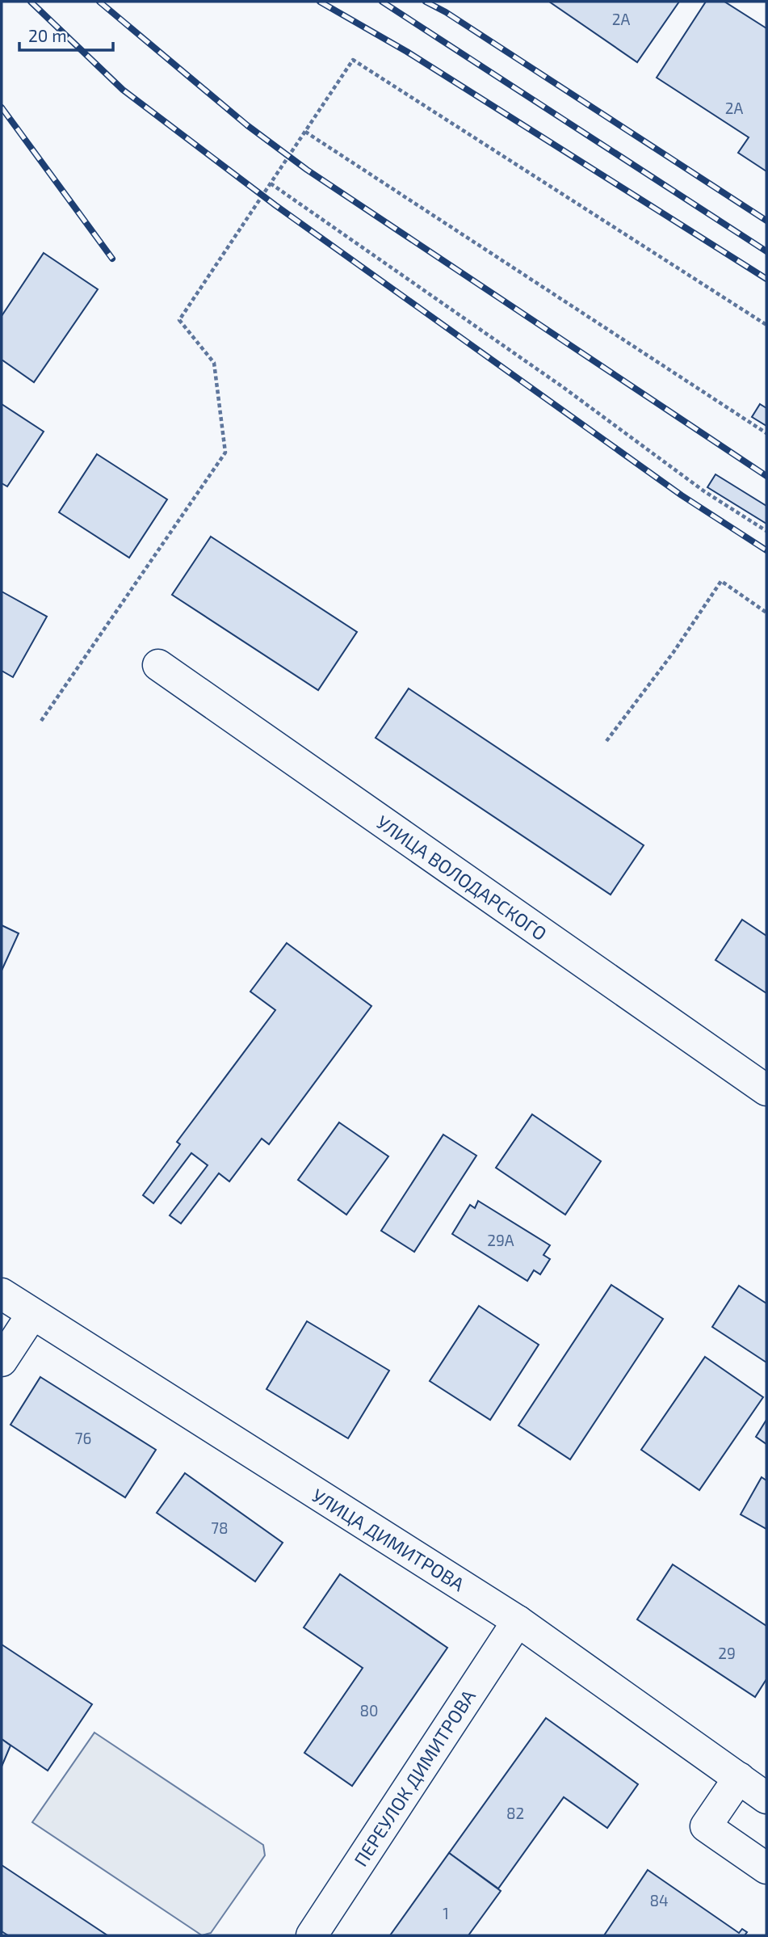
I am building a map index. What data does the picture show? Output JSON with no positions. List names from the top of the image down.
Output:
{
  "streets": {
    "main road": ["УЛИЦА ВОЛОДАРСКОГО", "УЛИЦА ДИМИТРОВА", "ПЕРЕУЛОК ДИМИТРОВА"]
  },
  "crossings": [
    ["УЛИЦА ДИМИТРОВА", "ПЕРЕУЛОК ДИМИТРОВА"]
  ],
  "house_numbers": [
    "2А",
    "2А",
    "29А",
    "76",
    "78",
    "29",
    "80",
    "82",
    "84",
    "1"
  ],
  "scale_bar": "20 m"
}
